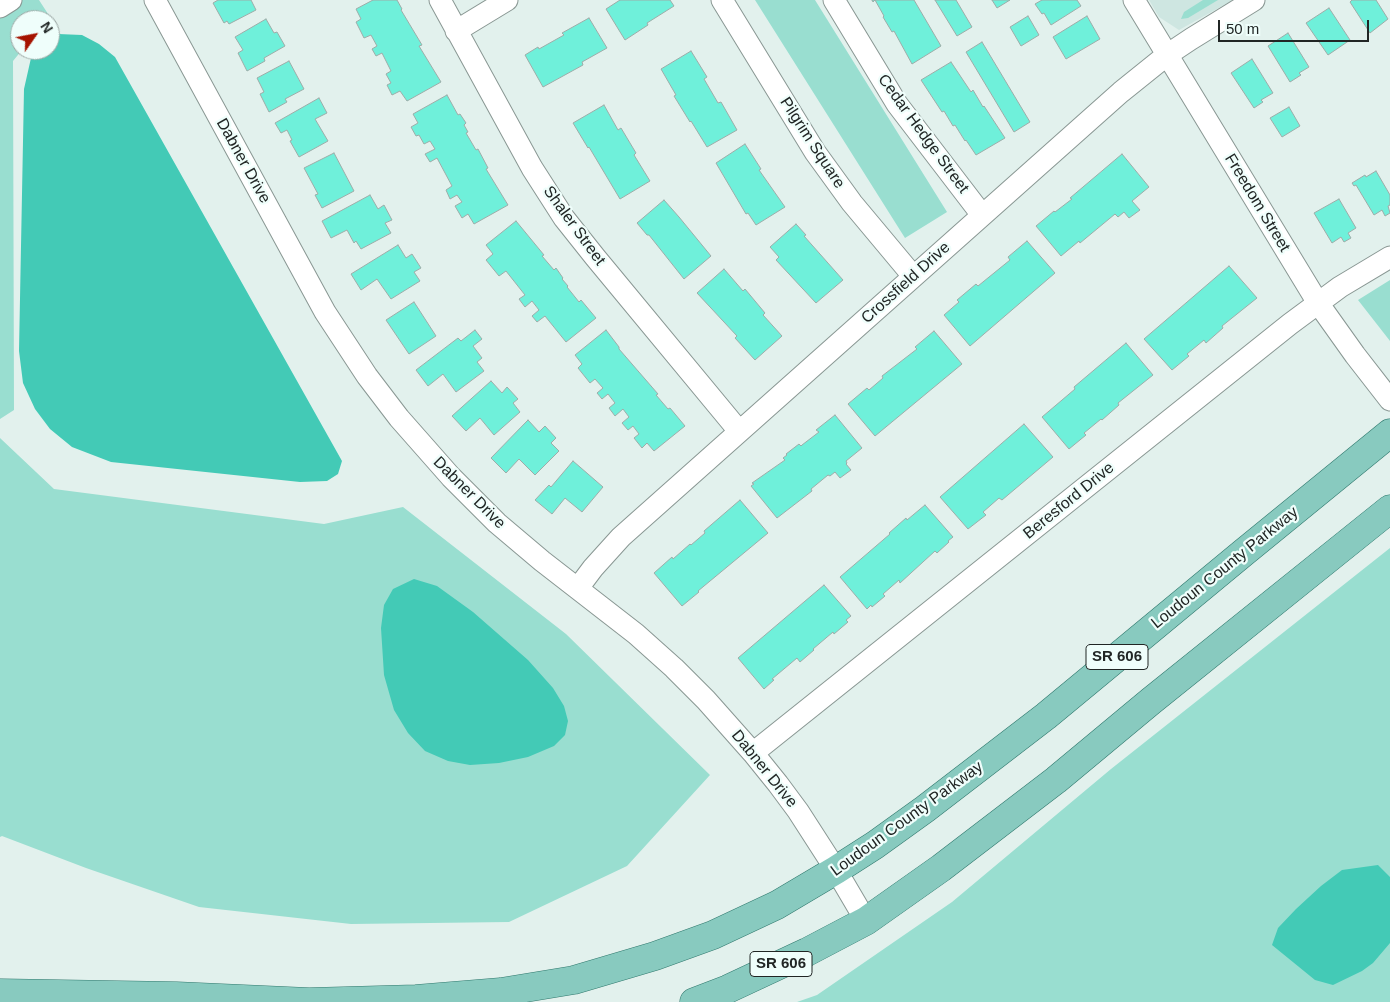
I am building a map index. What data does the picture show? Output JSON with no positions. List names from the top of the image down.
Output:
{
  "streets": {
    "main road": ["Loudoun County Parkway", "SR 606"],
    "street": [
      "Cedar Hedge Street",
      "Pilgrim Square",
      "Dabner Drive",
      "Freedom Street",
      "Shaler Street",
      "Crossfield Drive",
      "Beresford Drive"
    ]
  },
  "crossings": [
    ["Cedar Hedge Street", "Crossfield Drive"],
    ["Pilgrim Square", "Crossfield Drive"],
    ["Dabner Drive", "Crossfield Drive"],
    ["Dabner Drive", "Beresford Drive"],
    ["Dabner Drive", "Loudoun County Parkway"],
    ["Dabner Drive", "SR 606"],
    ["Freedom Street", "Crossfield Drive"],
    ["Freedom Street", "Beresford Drive"],
    ["Shaler Street", "Crossfield Drive"]
  ],
  "scale_bar": "50 m",
  "north": "top right"
}
